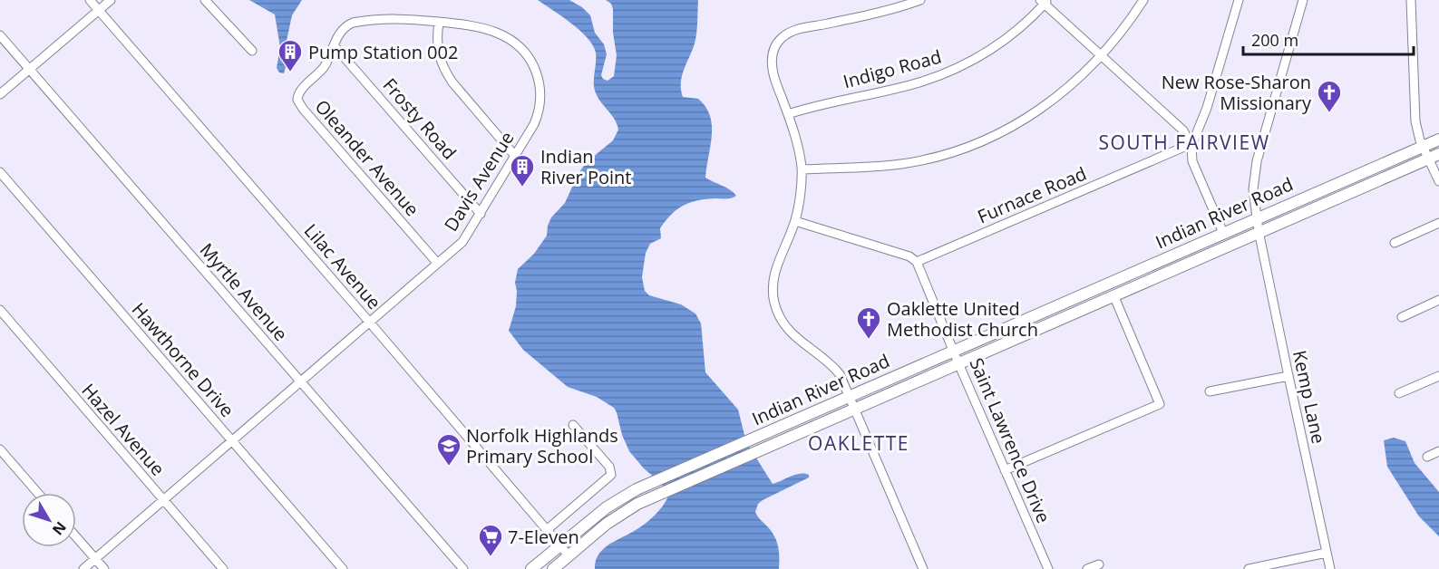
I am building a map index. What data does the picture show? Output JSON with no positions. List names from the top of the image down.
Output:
{
  "streets": {
    "main road": ["Indian River Road"],
    "street": [
      "Indigo Road",
      "Frosty Road",
      "Oleander Avenue",
      "Davis Avenue",
      "Furnace Road",
      "Lilac Avenue",
      "Myrtle Avenue",
      "Hawthorne Drive",
      "Kemp Lane",
      "Hazel Avenue",
      "Saint Lawrence Drive"
    ]
  },
  "crossings": [
    ["Frosty Road", "Davis Avenue"],
    ["Oleander Avenue", "Davis Avenue"],
    ["Davis Avenue", "Lilac Avenue"],
    ["Davis Avenue", "Myrtle Avenue"],
    ["Davis Avenue", "Hawthorne Drive"],
    ["Davis Avenue", "Hazel Avenue"],
    ["Furnace Road", "Saint Lawrence Drive"],
    ["Indian River Road", "Lilac Avenue"],
    ["Indian River Road", "Kemp Lane"],
    ["Indian River Road", "Saint Lawrence Drive"]
  ],
  "districts": ["SOUTH FAIRVIEW", "OAKLETTE"],
  "places": {
    "building": ["Pump Station 002", "Indian River Point"],
    "church": ["New Rose-Sharon Missionary", "Oaklette United Methodist Church"],
    "school or university": ["Norfolk Highlands Primary School"],
    "supermarket": ["7-Eleven"]
  },
  "scale_bar": "200 m",
  "north": "bottom right"
}
